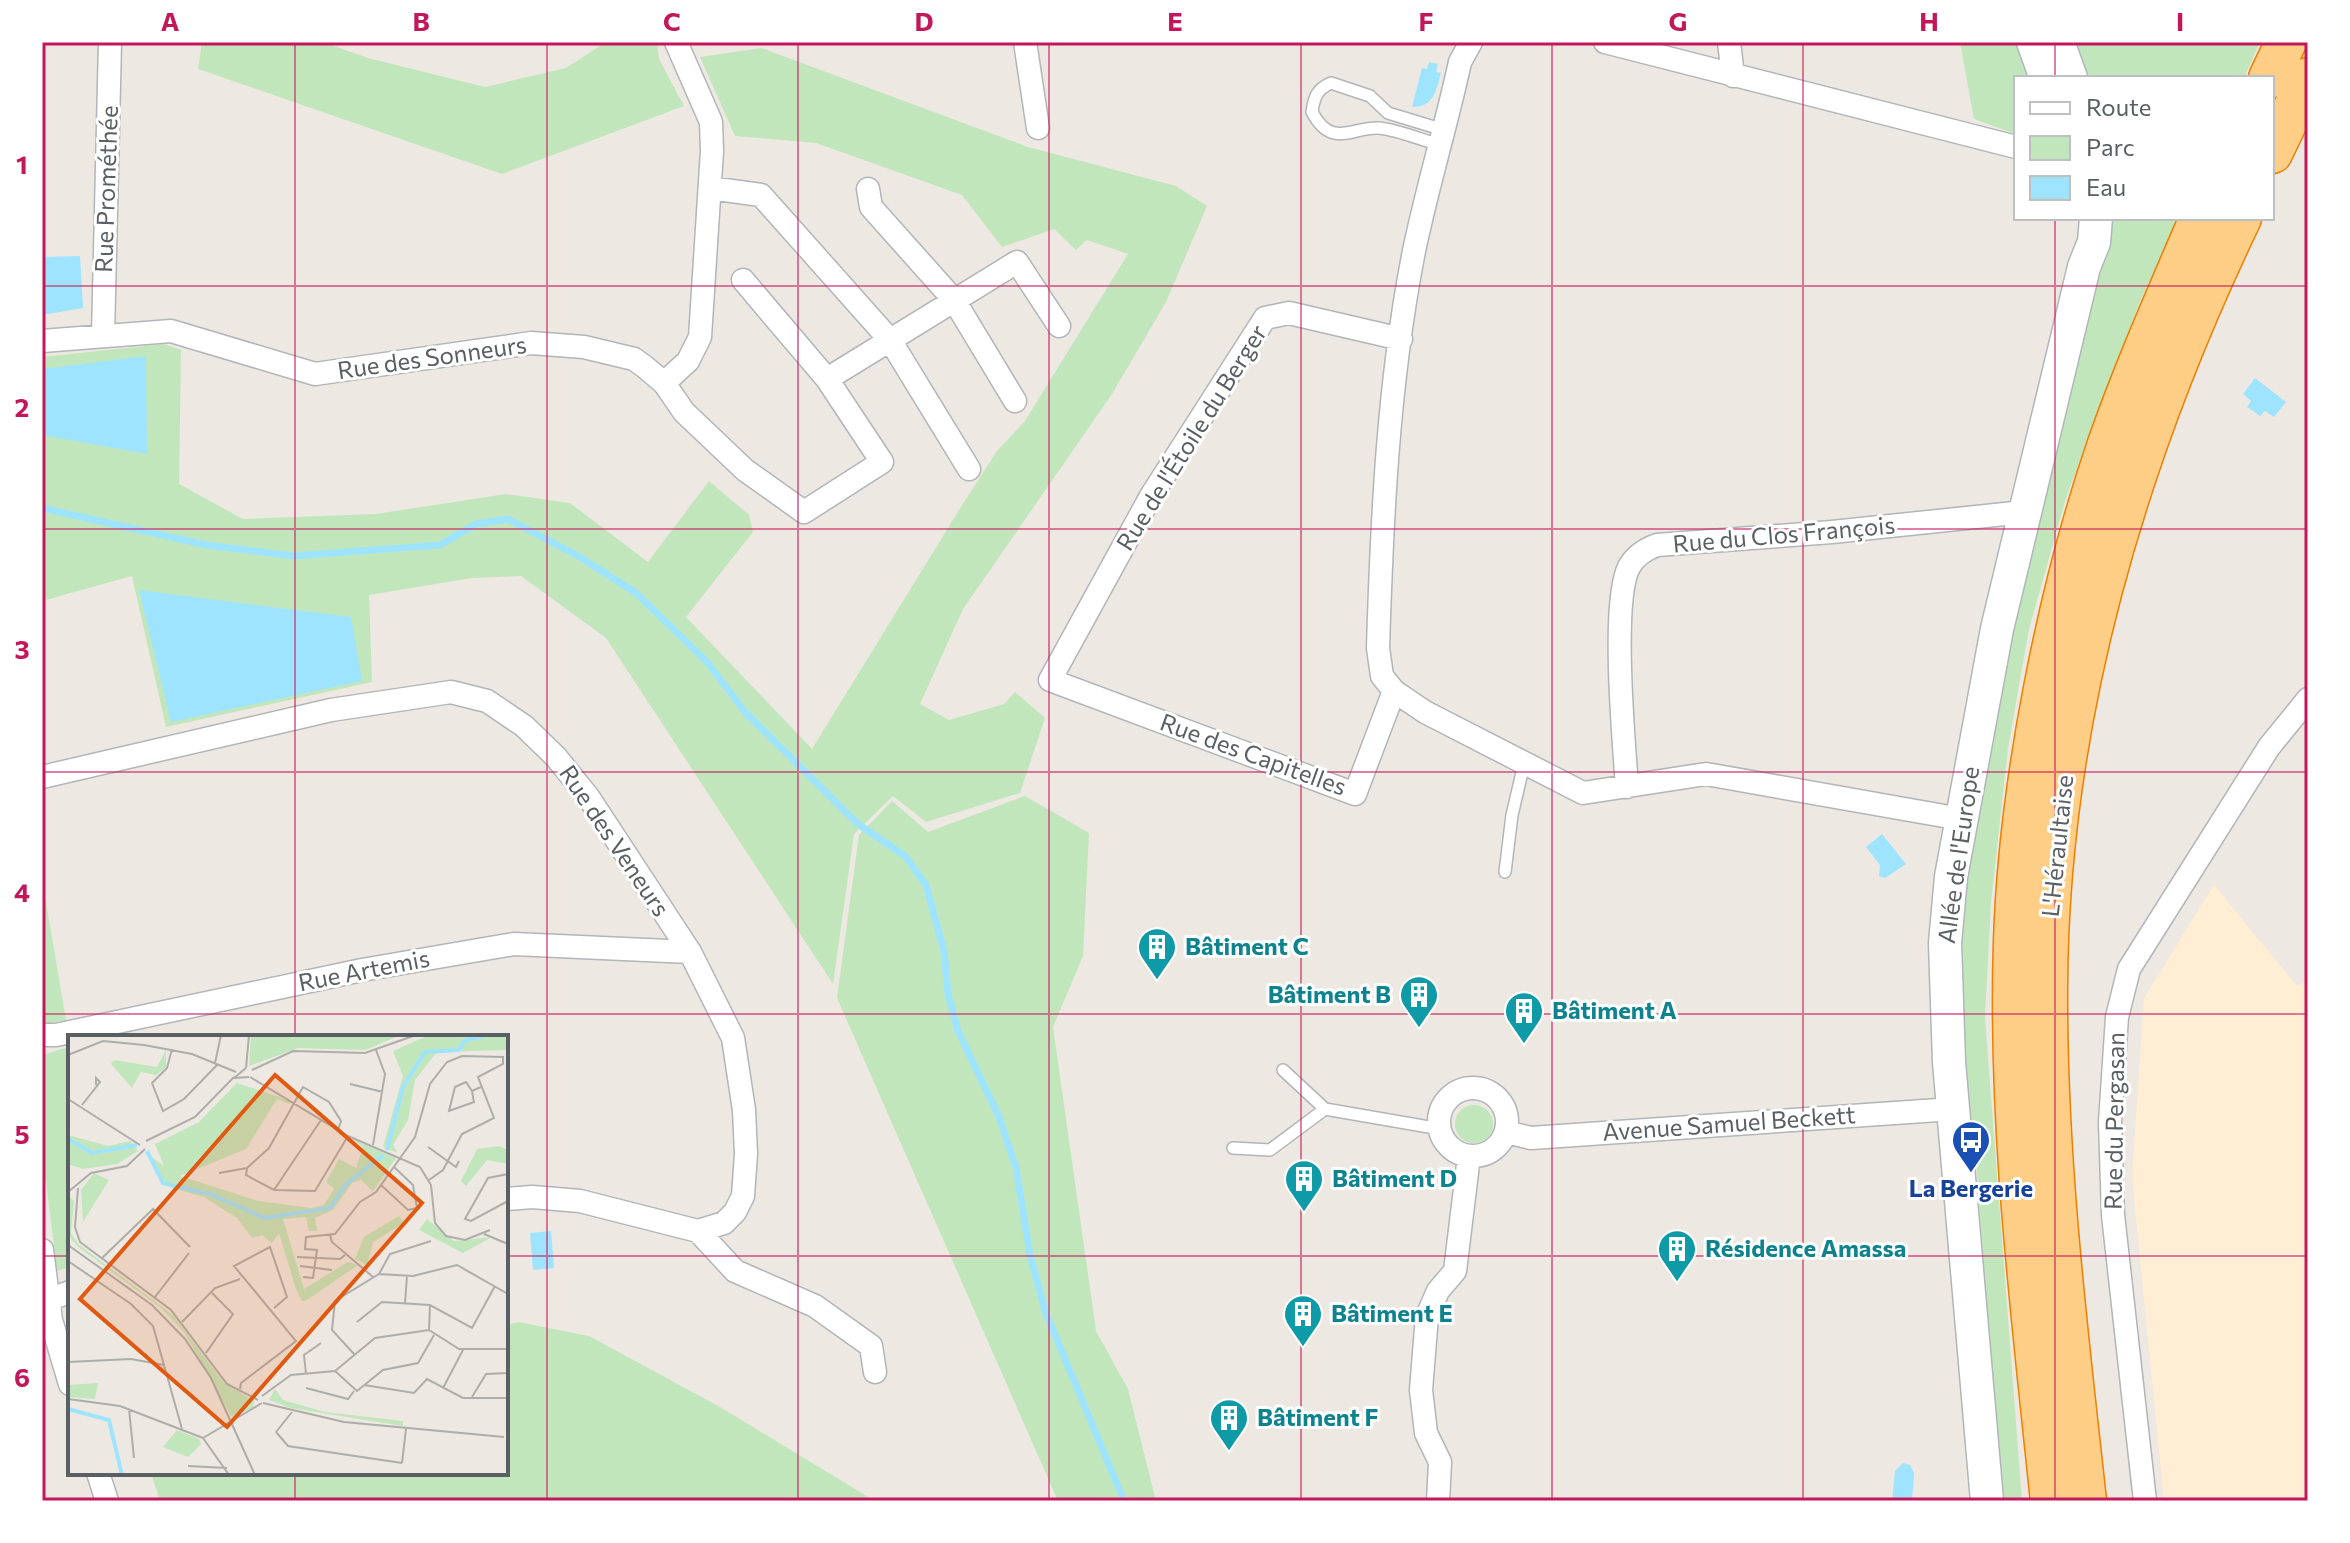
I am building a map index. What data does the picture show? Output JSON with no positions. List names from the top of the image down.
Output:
{
  "streets": {
    "highway": ["L'Héraultaise"],
    "street": [
      "Rue Prométhée",
      "Rue des Sonneurs",
      "Rue de l'Étoile du Berger",
      "Rue du Clos François",
      "Rue des Capitelles",
      "Rue des Veneurs",
      "Allée de l'Europe",
      "Rue Artemis",
      "Rue du Pergasan",
      "Avenue Samuel Beckett"
    ]
  },
  "crossings": [
    ["Rue Prométhée", "Rue des Sonneurs"],
    ["Rue de l'Étoile du Berger", "Rue des Capitelles"],
    ["Rue du Clos François", "Allée de l'Europe"],
    ["Rue des Veneurs", "Rue Artemis"],
    ["Allée de l'Europe", "Avenue Samuel Beckett"]
  ],
  "places": {
    "building": [
      "Bâtiment C",
      "Bâtiment B",
      "Bâtiment A",
      "Bâtiment D",
      "Résidence Amassa",
      "Bâtiment E",
      "Bâtiment F"
    ],
    "bus stop": ["La Bergerie"]
  },
  "legend": ["Route", "Parc", "Eau"],
  "grid": {
    "columns": [
      "A",
      "B",
      "C",
      "D",
      "E",
      "F",
      "G",
      "H",
      "I"
    ],
    "rows": [
      "1",
      "2",
      "3",
      "4",
      "5",
      "6"
    ]
  }
}
